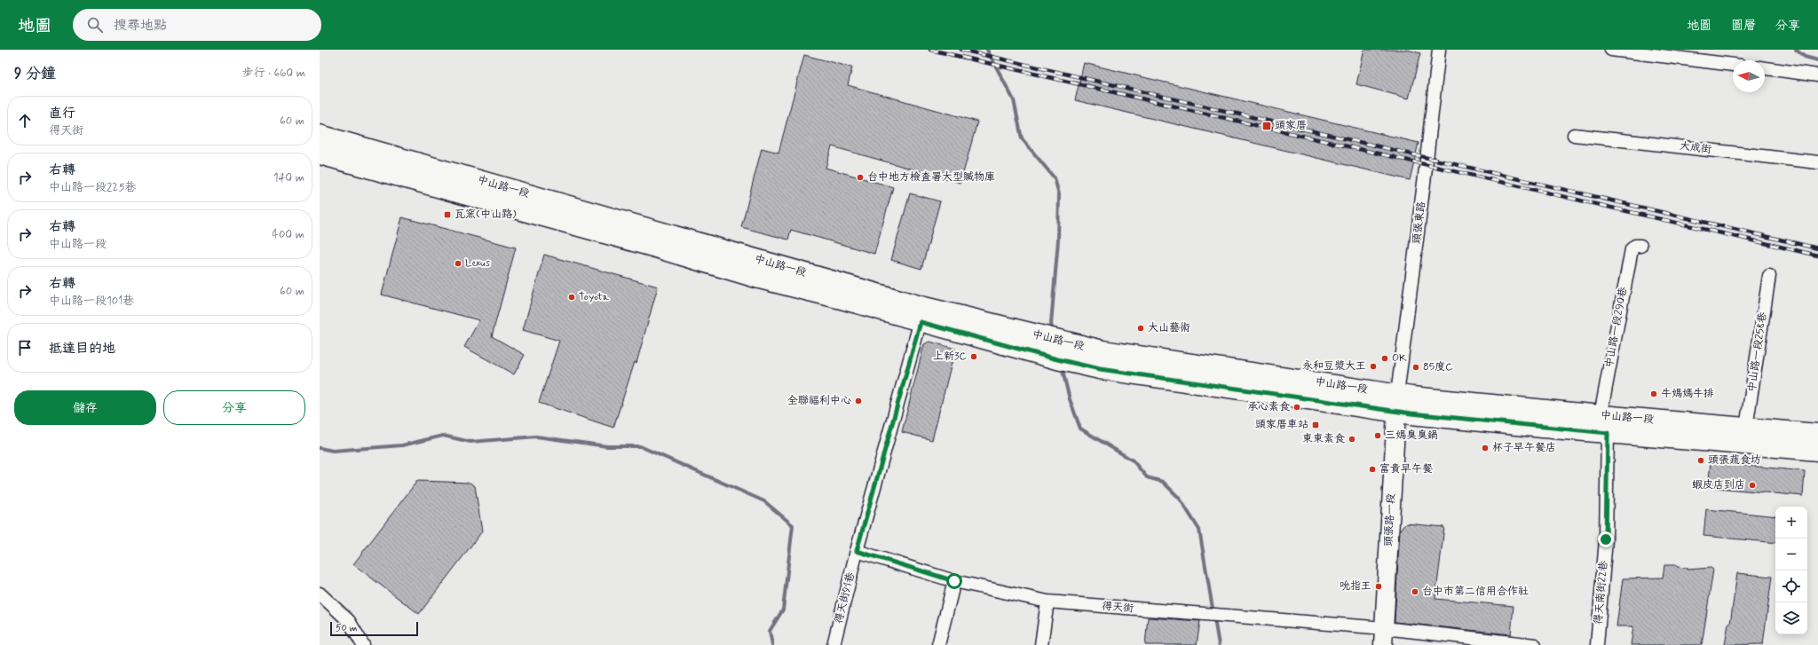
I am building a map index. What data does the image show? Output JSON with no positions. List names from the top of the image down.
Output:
{
  "streets": {
    "main road": ["中山路一段"],
    "street": [
      "大成街",
      "頭張東路",
      "中山路一段290巷",
      "中山路一段258巷",
      "頭張路一段",
      "得天南街22巷",
      "得天街91巷",
      "得天街"
    ]
  },
  "crossings": [
    ["中山路一段", "頭張東路"],
    ["中山路一段", "中山路一段290巷"],
    ["中山路一段", "中山路一段258巷"],
    ["中山路一段", "頭張路一段"],
    ["中山路一段", "得天南街22巷"],
    ["中山路一段", "得天街91巷"],
    ["頭張東路", "頭張路一段"],
    ["中山路一段290巷", "得天南街22巷"],
    ["頭張路一段", "得天街"],
    ["得天街91巷", "得天街"]
  ],
  "places": {
    "transit": ["頭家厝", "瓦窯(中山路)", "頭家厝車站"],
    "other": [
      "台中地方檢查署大型贓物庫",
      "Lexus",
      "Toyota",
      "大山藝術",
      "上新3C",
      "OK",
      "永和豆漿大王",
      "85度C",
      "牛媽媽牛排",
      "全聯福利中心",
      "承心素食",
      "三媽臭臭鍋",
      "東東素食",
      "杯子早午餐店",
      "頭張蔬食坊",
      "富貴早午餐",
      "蝦皮店到店",
      "吮指王",
      "台中市第二信用合作社"
    ]
  },
  "scale_bar": "50 m",
  "north": "left",
  "page": {
    "header": "地圖",
    "search": "搜尋地點",
    "nav": ["地圖", "圖層", "分享"],
    "heading": ["9 分鐘", "步行 · 660 m"],
    "list": [
      ["直行", "得天街", "60 m"],
      ["右轉", "中山路一段225巷", "140 m"],
      ["右轉", "中山路一段", "400 m"],
      ["右轉", "中山路一段101巷", "60 m"],
      "抵達目的地"
    ],
    "buttons": ["儲存", "分享"],
    "map_buttons": ["+", "−"],
    "scale": "50 m"
  }
}
